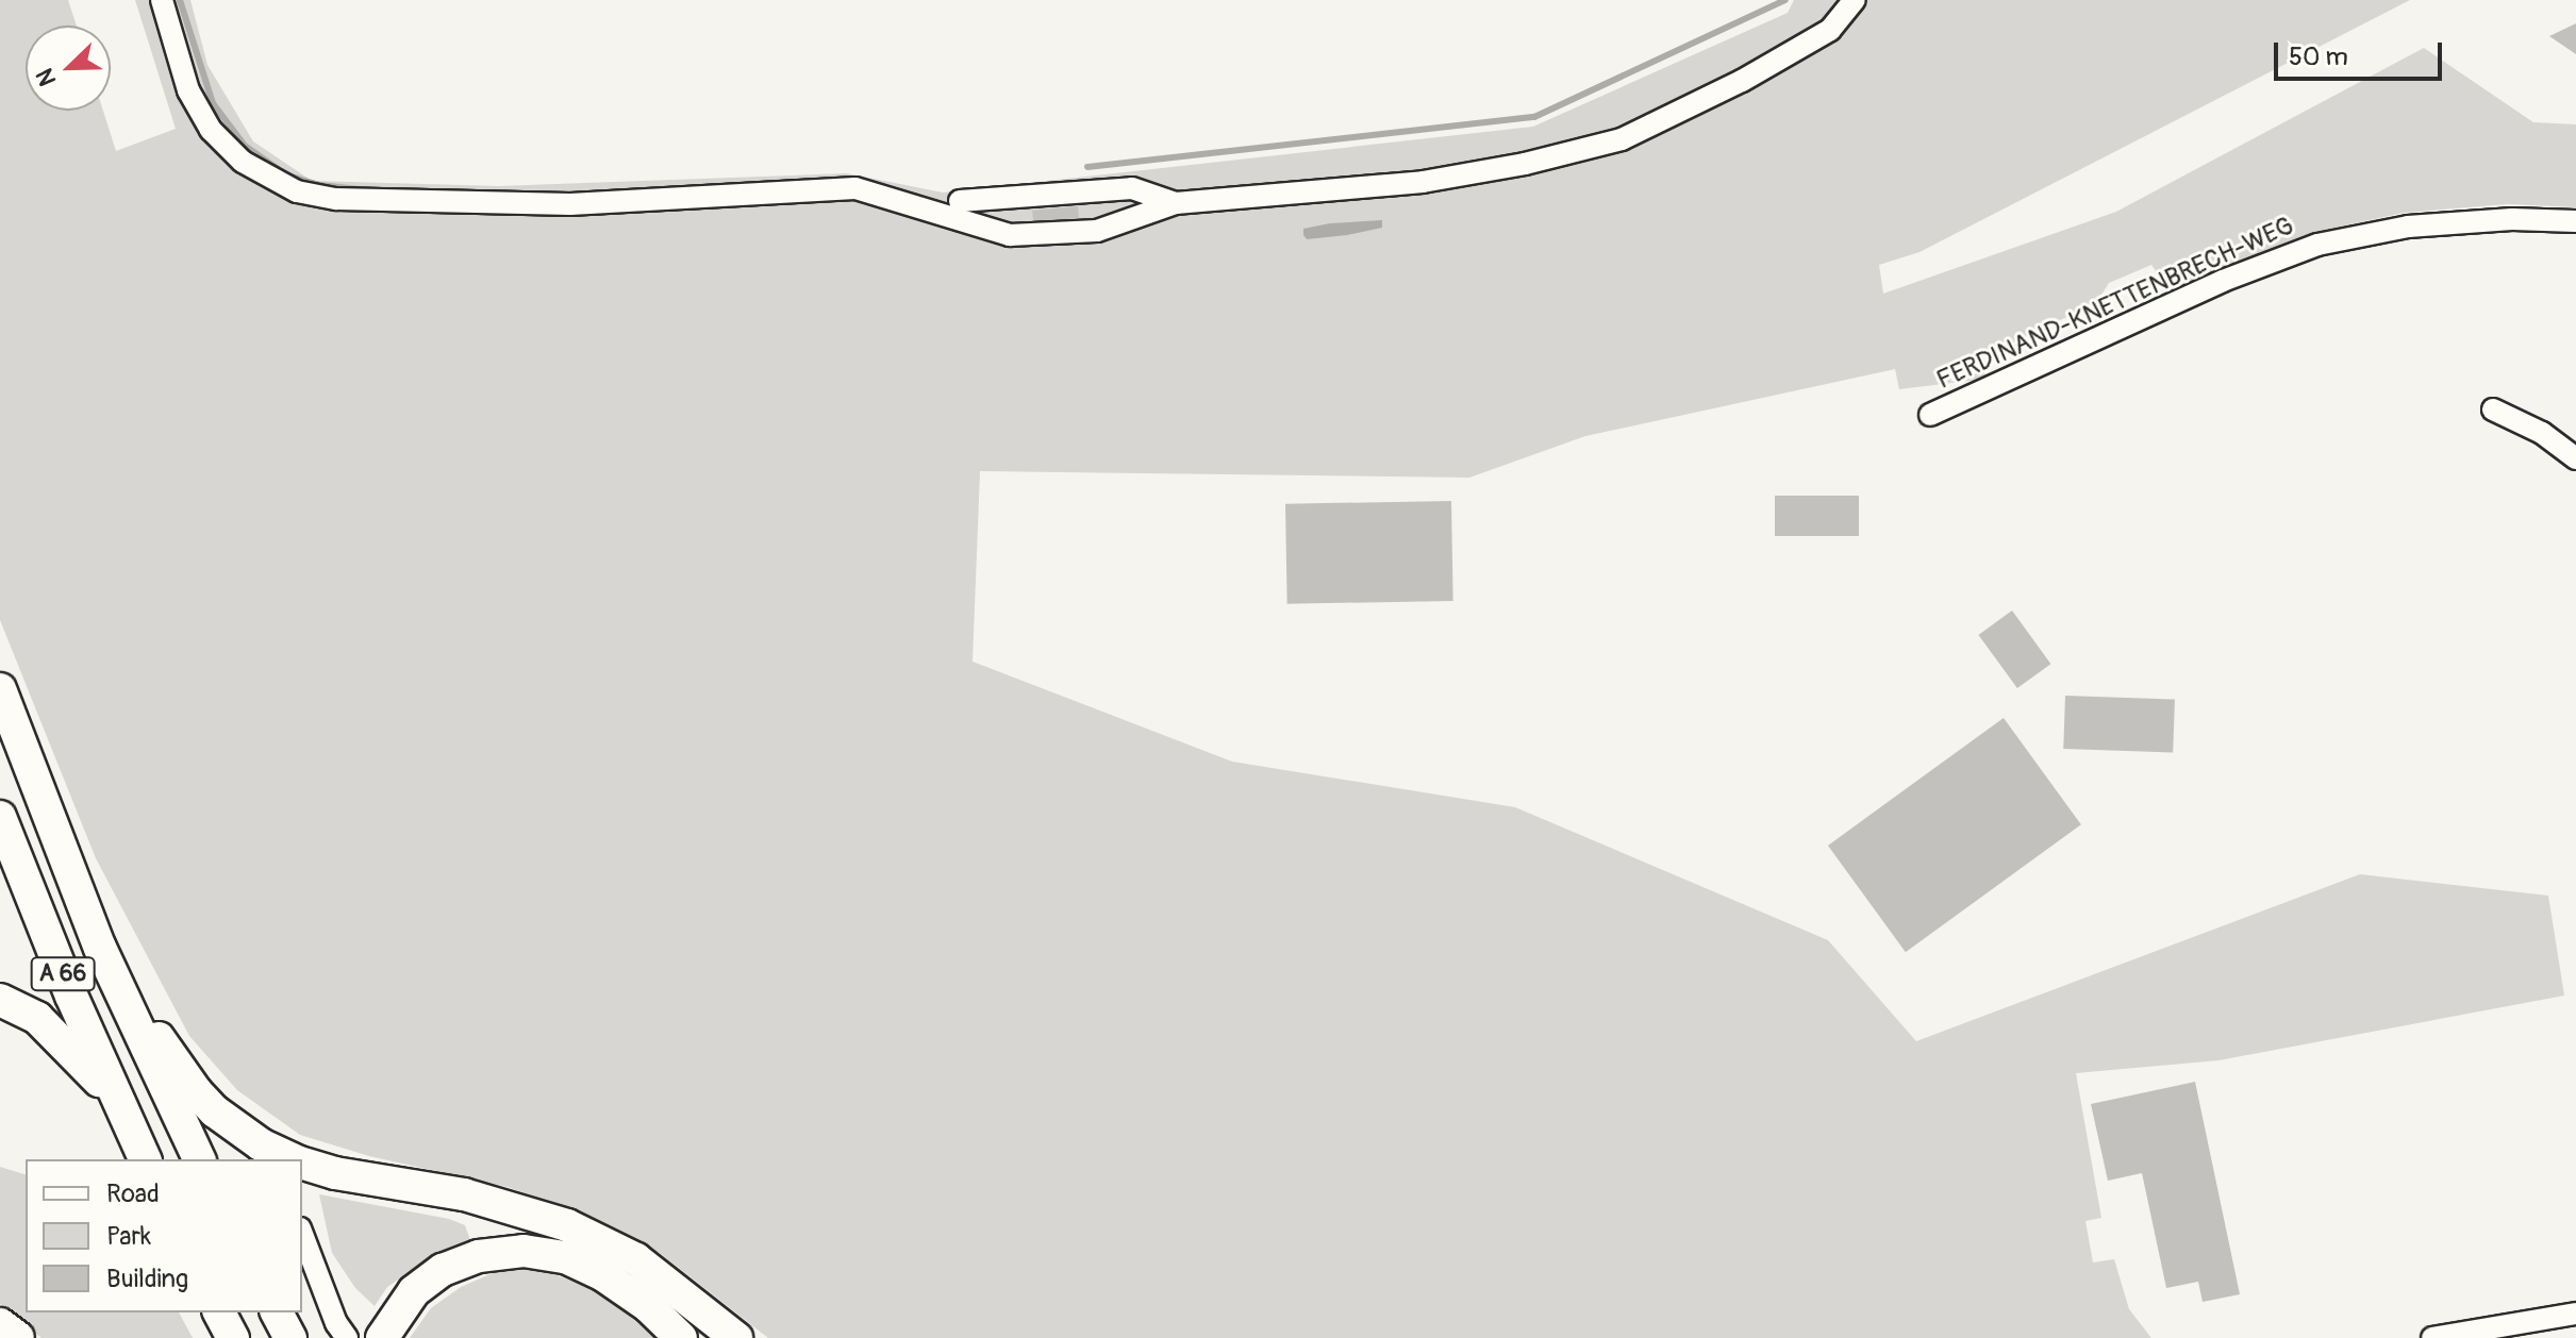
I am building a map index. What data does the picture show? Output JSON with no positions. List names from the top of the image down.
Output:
{
  "streets": {
    "highway": ["A 66"],
    "street": ["FERDINAND-KNETTENBRECH-WEG"]
  },
  "legend": ["Road", "Park", "Building"],
  "scale_bar": "50 m",
  "north": "bottom left"
}
